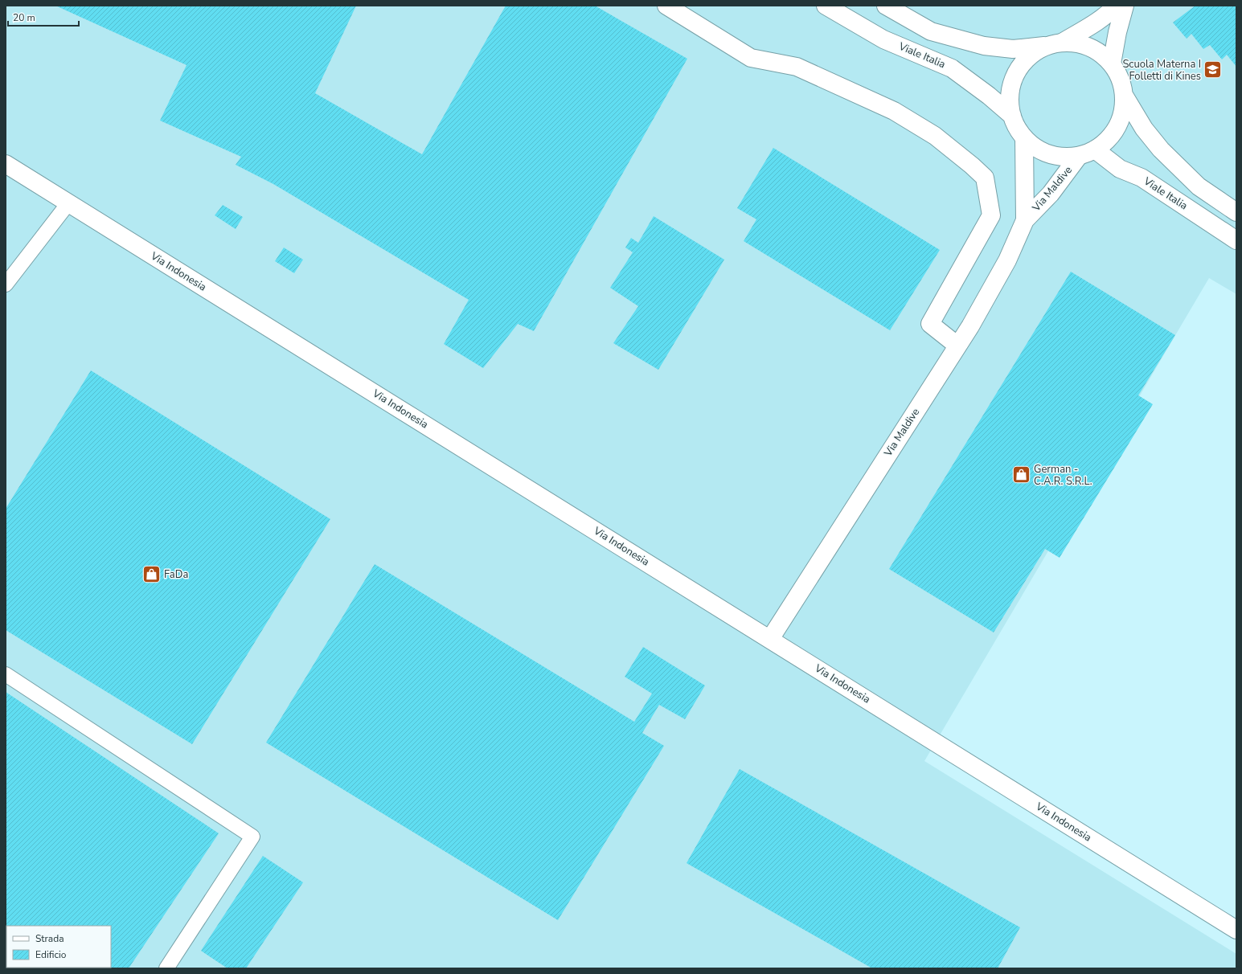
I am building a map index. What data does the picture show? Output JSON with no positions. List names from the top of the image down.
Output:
{
  "streets": {
    "street": ["Viale Italia", "Via Maldive", "Via Indonesia"]
  },
  "crossings": [
    ["Viale Italia", "Via Maldive"],
    ["Via Maldive", "Via Indonesia"]
  ],
  "places": {
    "school or university": ["Scuola Materna I Folletti di Kines"],
    "shop": ["German - C.A.R. S.R.L.", "FaDa"]
  },
  "legend": ["Strada", "Edificio"],
  "scale_bar": "20 m"
}
